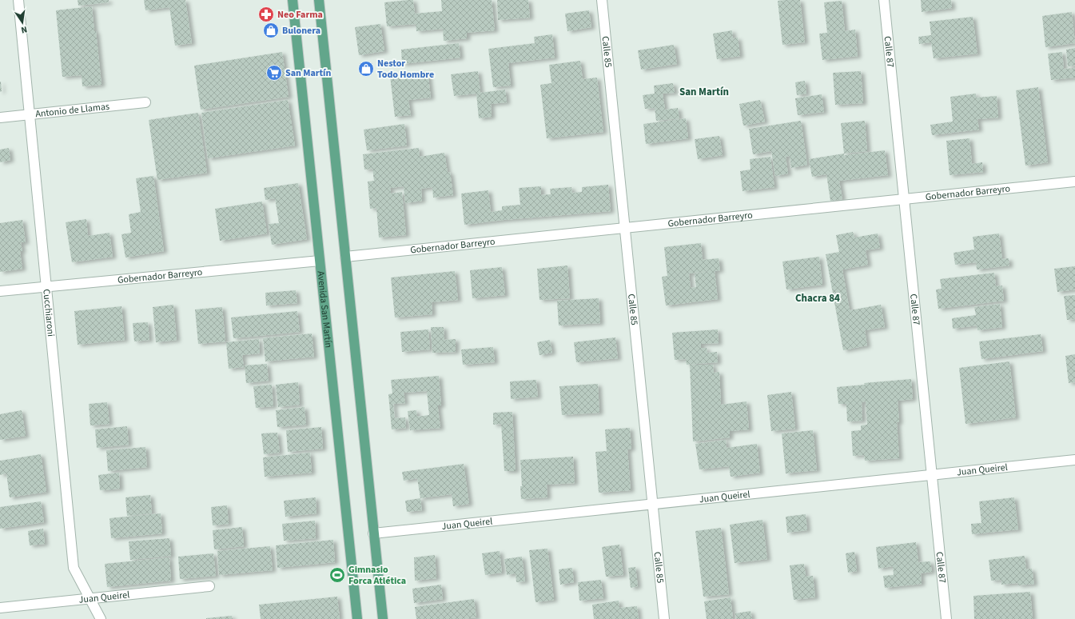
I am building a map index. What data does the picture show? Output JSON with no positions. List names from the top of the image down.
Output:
{
  "streets": {
    "main road": ["Avenida San Martín"],
    "street": [
      "Calle 85",
      "Calle 87",
      "Antonio de Llamas",
      "Gobernador Barreyro",
      "Cucchiaroni",
      "Juan Queirel"
    ]
  },
  "crossings": [
    ["Calle 85", "Gobernador Barreyro"],
    ["Calle 85", "Juan Queirel"],
    ["Calle 87", "Gobernador Barreyro"],
    ["Calle 87", "Juan Queirel"],
    ["Antonio de Llamas", "Cucchiaroni"],
    ["Gobernador Barreyro", "Avenida San Martín"],
    ["Gobernador Barreyro", "Cucchiaroni"],
    ["Cucchiaroni", "Juan Queirel"]
  ],
  "districts": ["San Martín", "Chacra 84"],
  "places": {
    "pharmacy": ["Neo Farma"],
    "shop": ["Bulonera", "Nestor Todo Hombre"],
    "supermarket": ["San Martín"],
    "sports": ["Gimnasio Forca Atlética"]
  },
  "north": "bottom"
}
